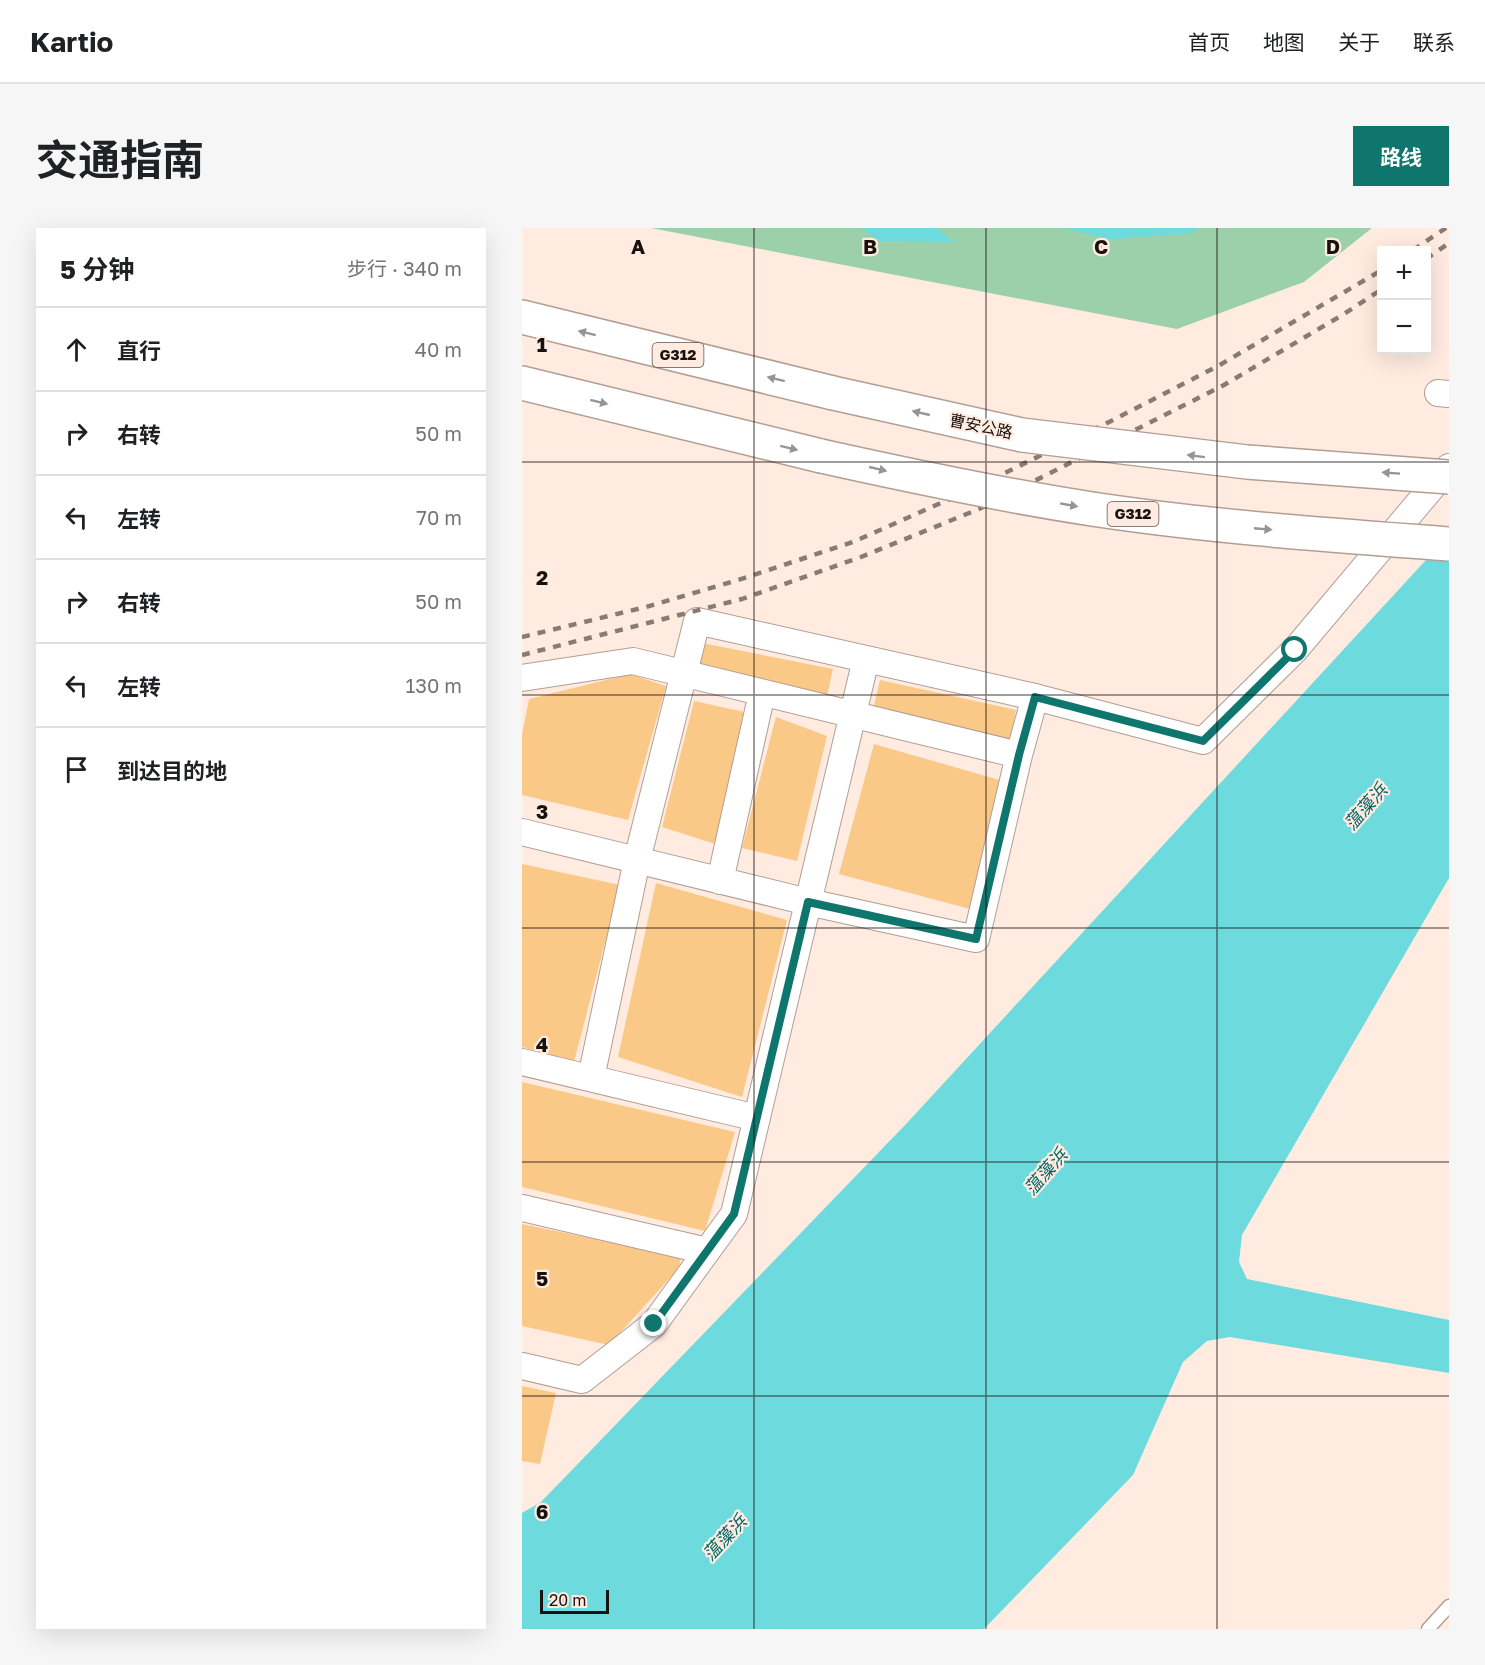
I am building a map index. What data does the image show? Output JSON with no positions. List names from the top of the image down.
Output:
{
  "streets": {
    "highway": ["G312", "曹安公路"]
  },
  "water": ["蕰藻浜"],
  "scale_bar": "20 m",
  "page": {
    "header": "Kartio",
    "nav": [
      "首页",
      "地图",
      "关于",
      "联系"
    ],
    "title": "交通指南",
    "buttons": "路线",
    "heading": ["5 分钟", "步行 · 340 m"],
    "map_buttons": ["+", "−"],
    "list": [
      ["直行", "40 m"],
      ["右转", "50 m"],
      ["左转", "70 m"],
      ["右转", "50 m"],
      ["左转", "130 m"],
      "到达目的地"
    ],
    "scale": "20 m"
  },
  "grid": {
    "columns": [
      "A",
      "B",
      "C",
      "D"
    ],
    "rows": [
      "1",
      "2",
      "3",
      "4",
      "5",
      "6"
    ]
  }
}
